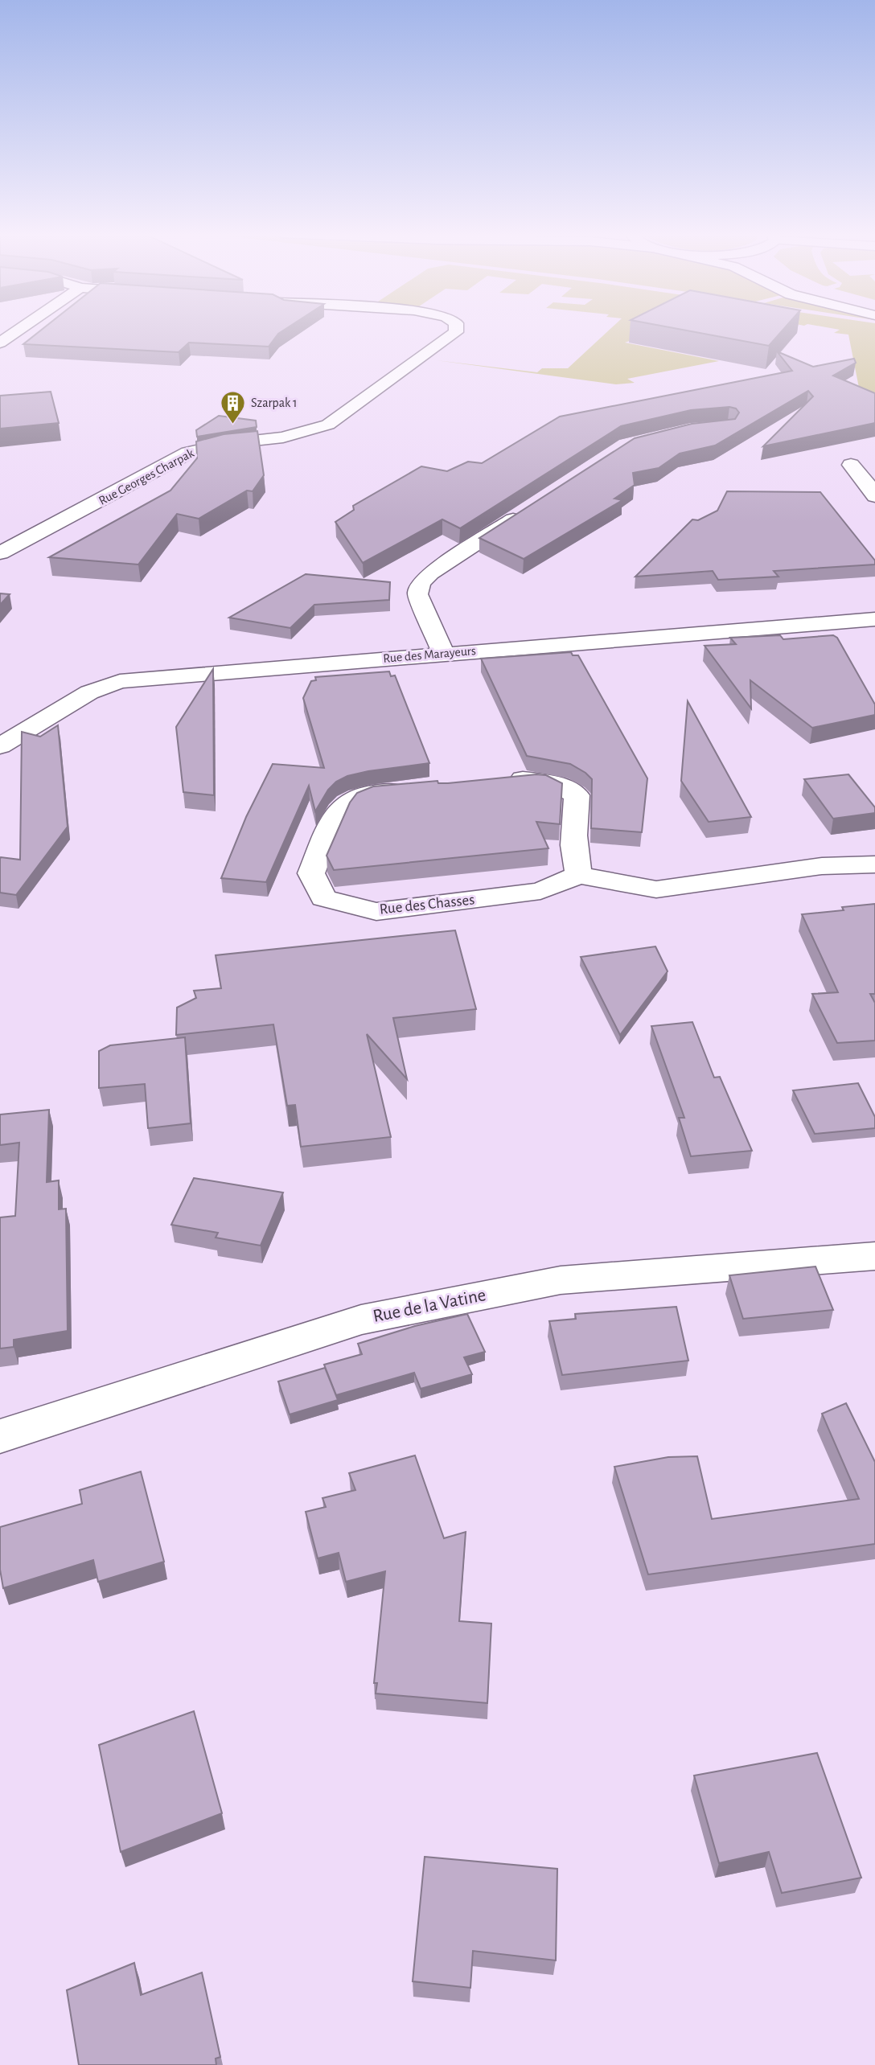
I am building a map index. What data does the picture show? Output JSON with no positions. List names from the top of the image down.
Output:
{
  "streets": {
    "main road": [
      "Rue Georges Charpak",
      "Rue des Marayeurs",
      "Rue des Chasses",
      "Rue de la Vatine"
    ]
  },
  "places": {
    "building": ["Szarpak 1"]
  }
}
